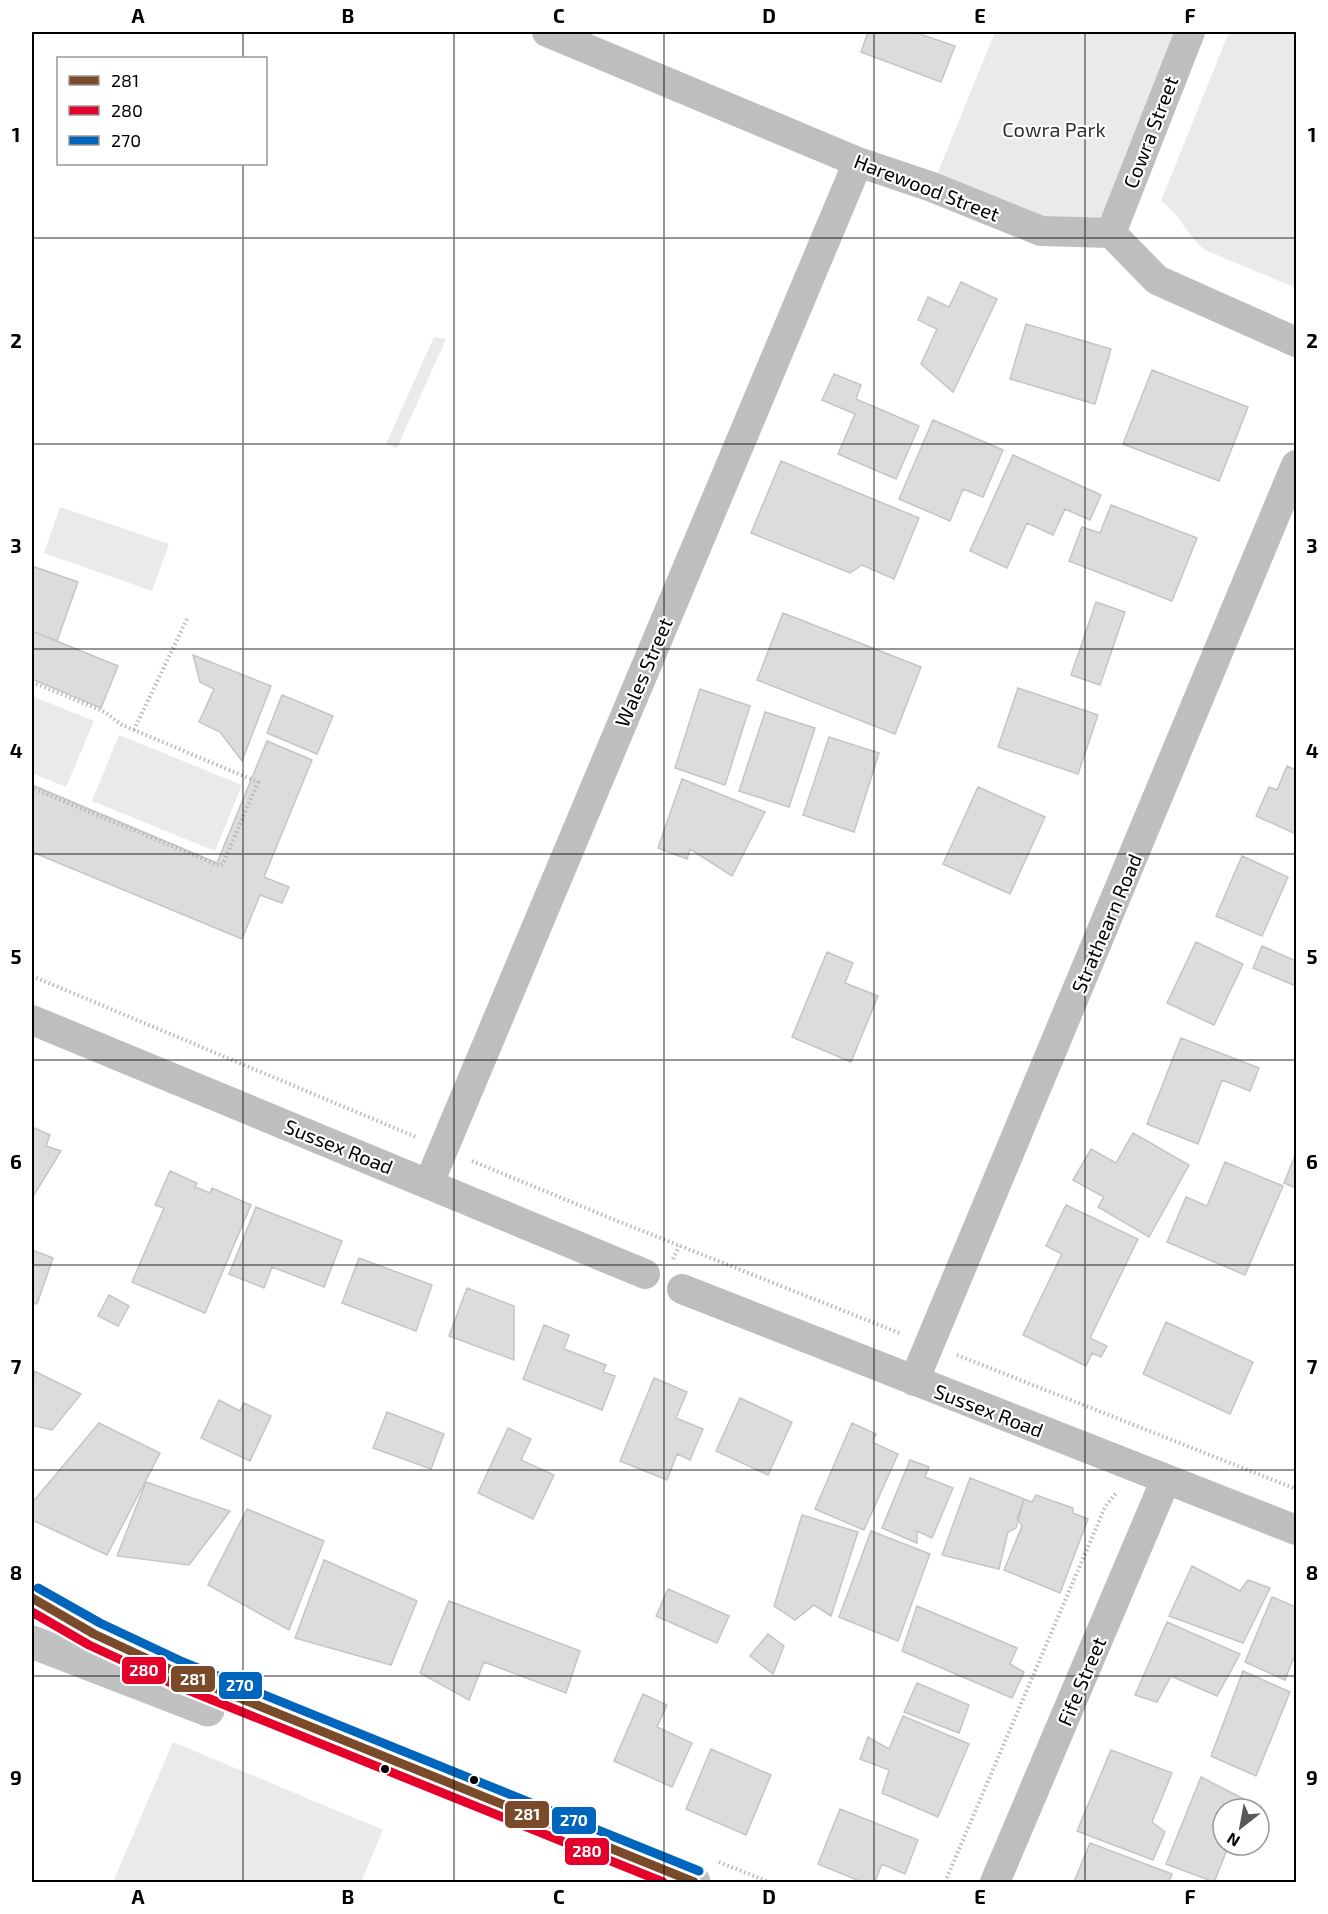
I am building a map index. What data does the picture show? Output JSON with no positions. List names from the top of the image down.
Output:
{
  "streets": {
    "street": [
      "Cowra Street",
      "Harewood Street",
      "Wales Street",
      "Strathearn Road",
      "Sussex Road",
      "Fife Street"
    ]
  },
  "crossings": [
    ["Cowra Street", "Harewood Street"],
    ["Harewood Street", "Wales Street"],
    ["Wales Street", "Sussex Road"],
    ["Strathearn Road", "Sussex Road"],
    ["Sussex Road", "Fife Street"]
  ],
  "parks": ["Cowra Park"],
  "lines": ["transit line 270", "transit line 281", "transit line 280"],
  "legend": ["281", "280", "270"],
  "north": "bottom left",
  "grid": {
    "columns": [
      "A",
      "B",
      "C",
      "D",
      "E",
      "F"
    ],
    "rows": [
      "1",
      "2",
      "3",
      "4",
      "5",
      "6",
      "7",
      "8",
      "9"
    ]
  }
}
